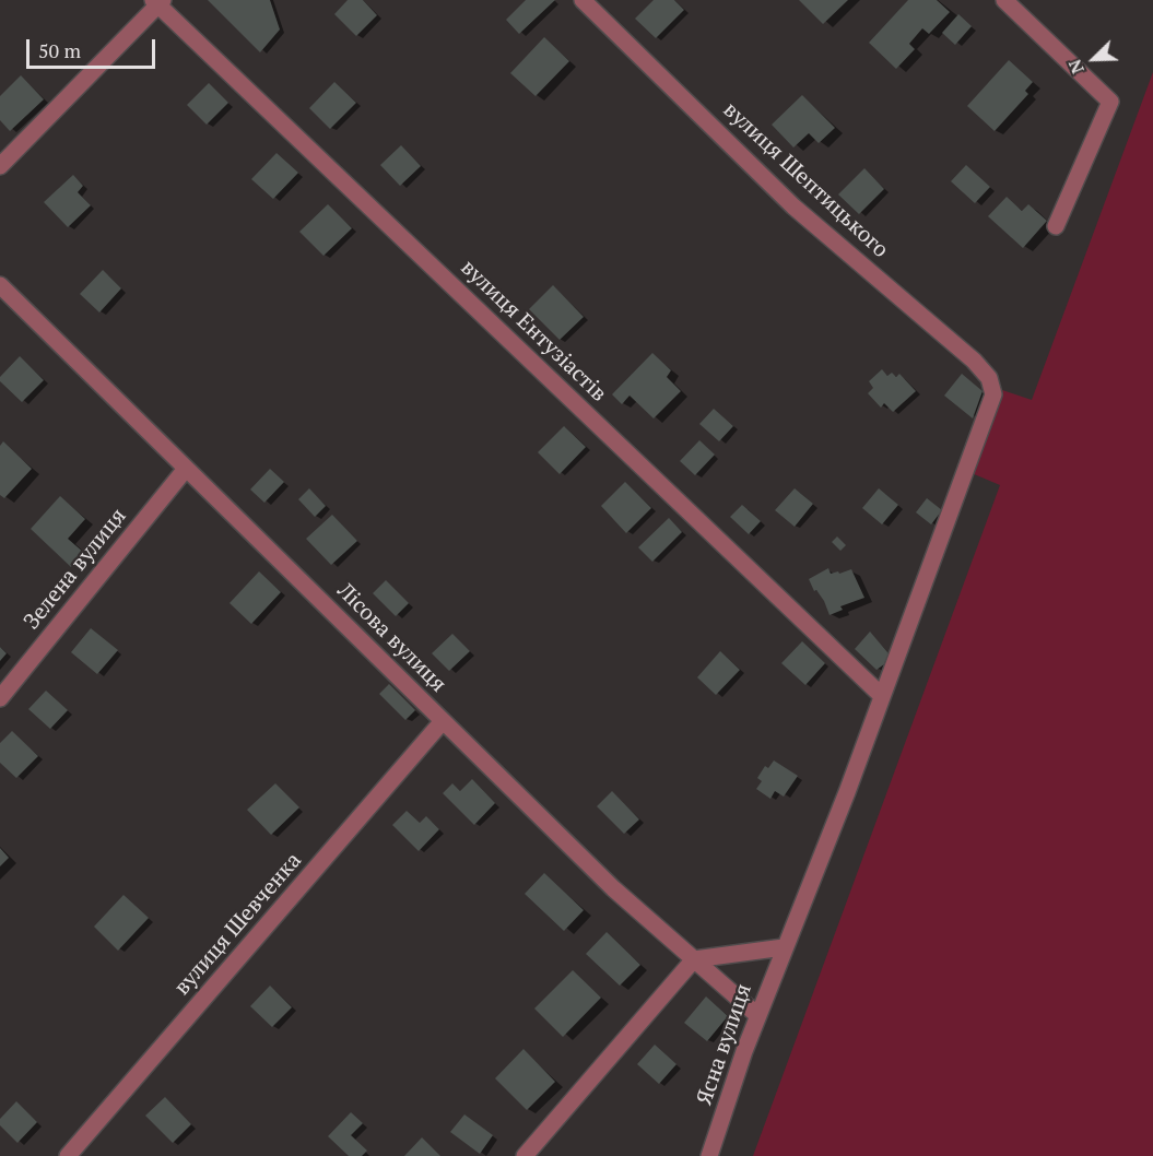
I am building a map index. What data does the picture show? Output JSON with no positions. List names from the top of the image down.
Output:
{
  "streets": {
    "street": [
      "вулиця Шептицького",
      "вулиця Ентузіастів",
      "Зелена вулиця",
      "Лісова вулиця",
      "вулиця Шевченка",
      "Ясна вулиця"
    ]
  },
  "crossings": [
    ["вулиця Шептицького", "Ясна вулиця"],
    ["вулиця Ентузіастів", "Ясна вулиця"],
    ["Зелена вулиця", "Лісова вулиця"],
    ["Лісова вулиця", "вулиця Шевченка"],
    ["Лісова вулиця", "Ясна вулиця"]
  ],
  "scale_bar": "50 m",
  "north": "bottom left"
}
